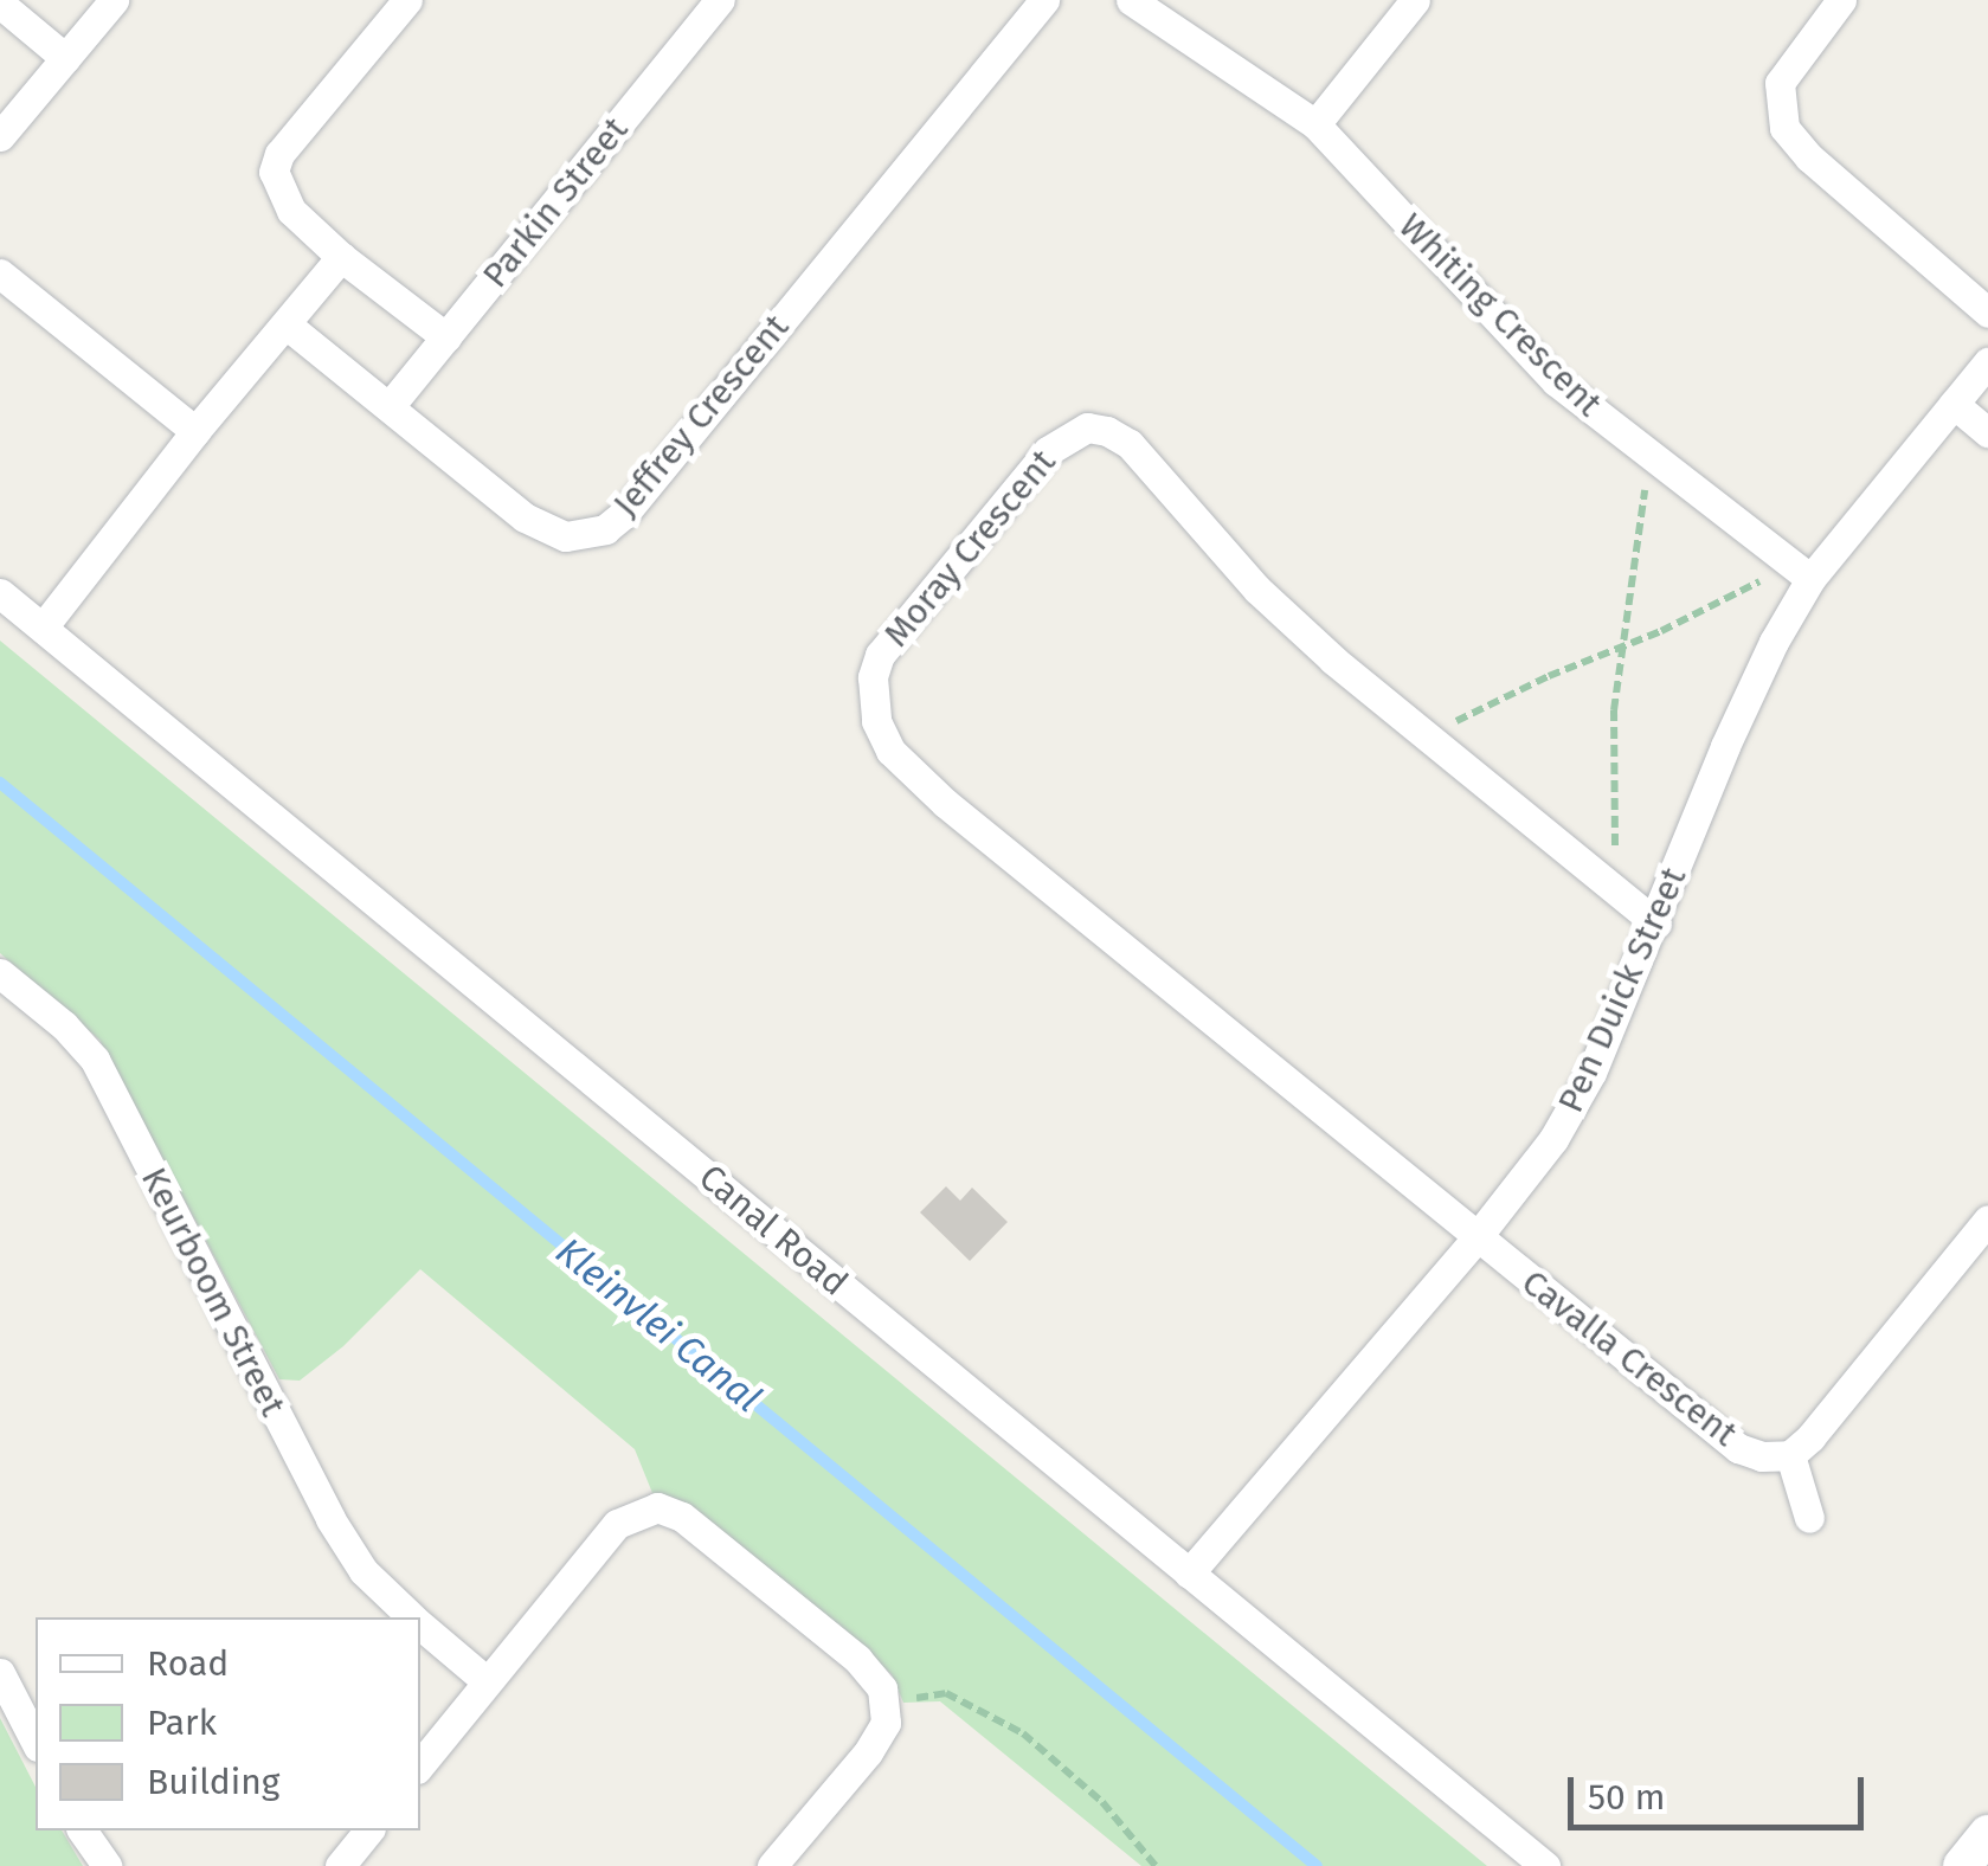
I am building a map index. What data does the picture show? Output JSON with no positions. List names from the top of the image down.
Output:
{
  "streets": {
    "street": [
      "Parkin Street",
      "Whiting Crescent",
      "Jeffrey Crescent",
      "Moray Crescent",
      "Pen Duick Street",
      "Canal Road",
      "Keurboom Street",
      "Cavalla Crescent"
    ]
  },
  "crossings": [
    ["Parkin Street", "Jeffrey Crescent"],
    ["Whiting Crescent", "Pen Duick Street"],
    ["Moray Crescent", "Pen Duick Street"],
    ["Moray Crescent", "Cavalla Crescent"],
    ["Pen Duick Street", "Canal Road"],
    ["Pen Duick Street", "Cavalla Crescent"]
  ],
  "water": ["Kleinvlei Canal"],
  "legend": ["Road", "Park", "Building"],
  "scale_bar": "50 m"
}
